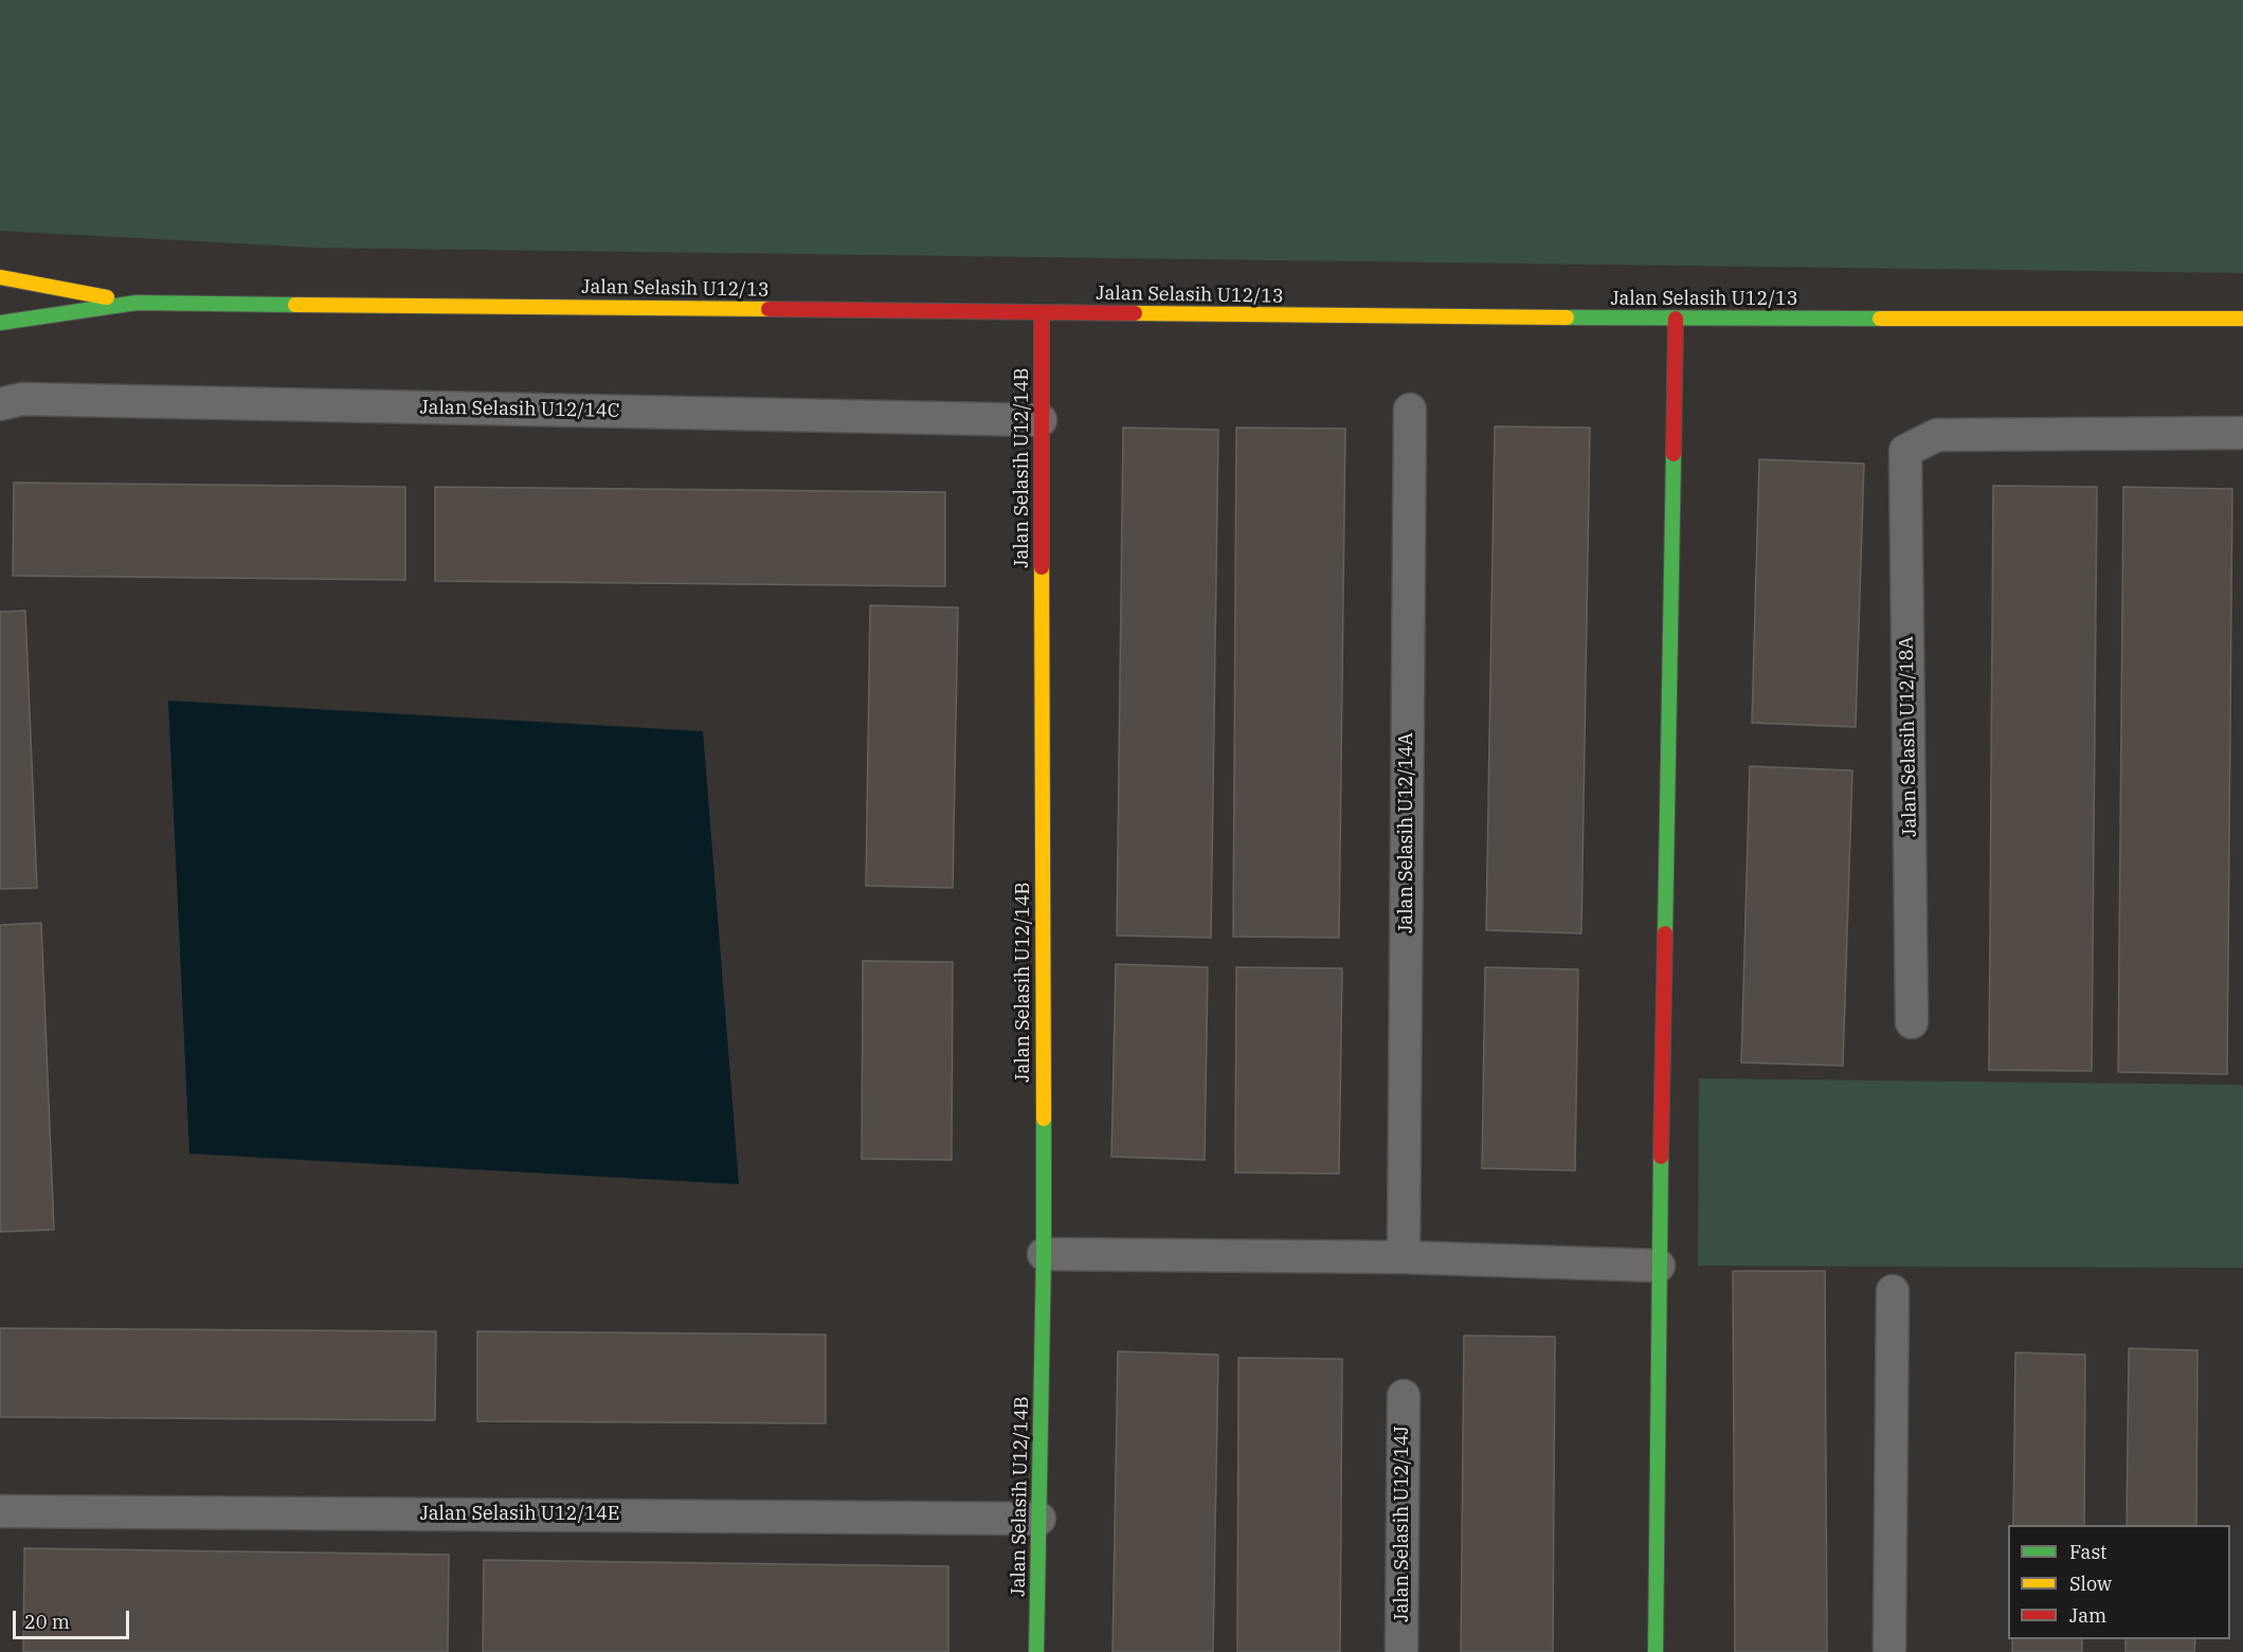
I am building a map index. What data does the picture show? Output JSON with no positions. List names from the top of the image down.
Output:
{
  "streets": {
    "street": [
      "Jalan Selasih U12/13",
      "Jalan Selasih U12/14C",
      "Jalan Selasih U12/14B",
      "Jalan Selasih U12/18A",
      "Jalan Selasih U12/14A",
      "Jalan Selasih U12/14E",
      "Jalan Selasih U12/14J"
    ]
  },
  "crossings": [
    ["Jalan Selasih U12/13", "Jalan Selasih U12/14B"],
    ["Jalan Selasih U12/14C", "Jalan Selasih U12/14B"],
    ["Jalan Selasih U12/14B", "Jalan Selasih U12/14E"]
  ],
  "legend": ["Fast", "Slow", "Jam"],
  "scale_bar": "20 m"
}
